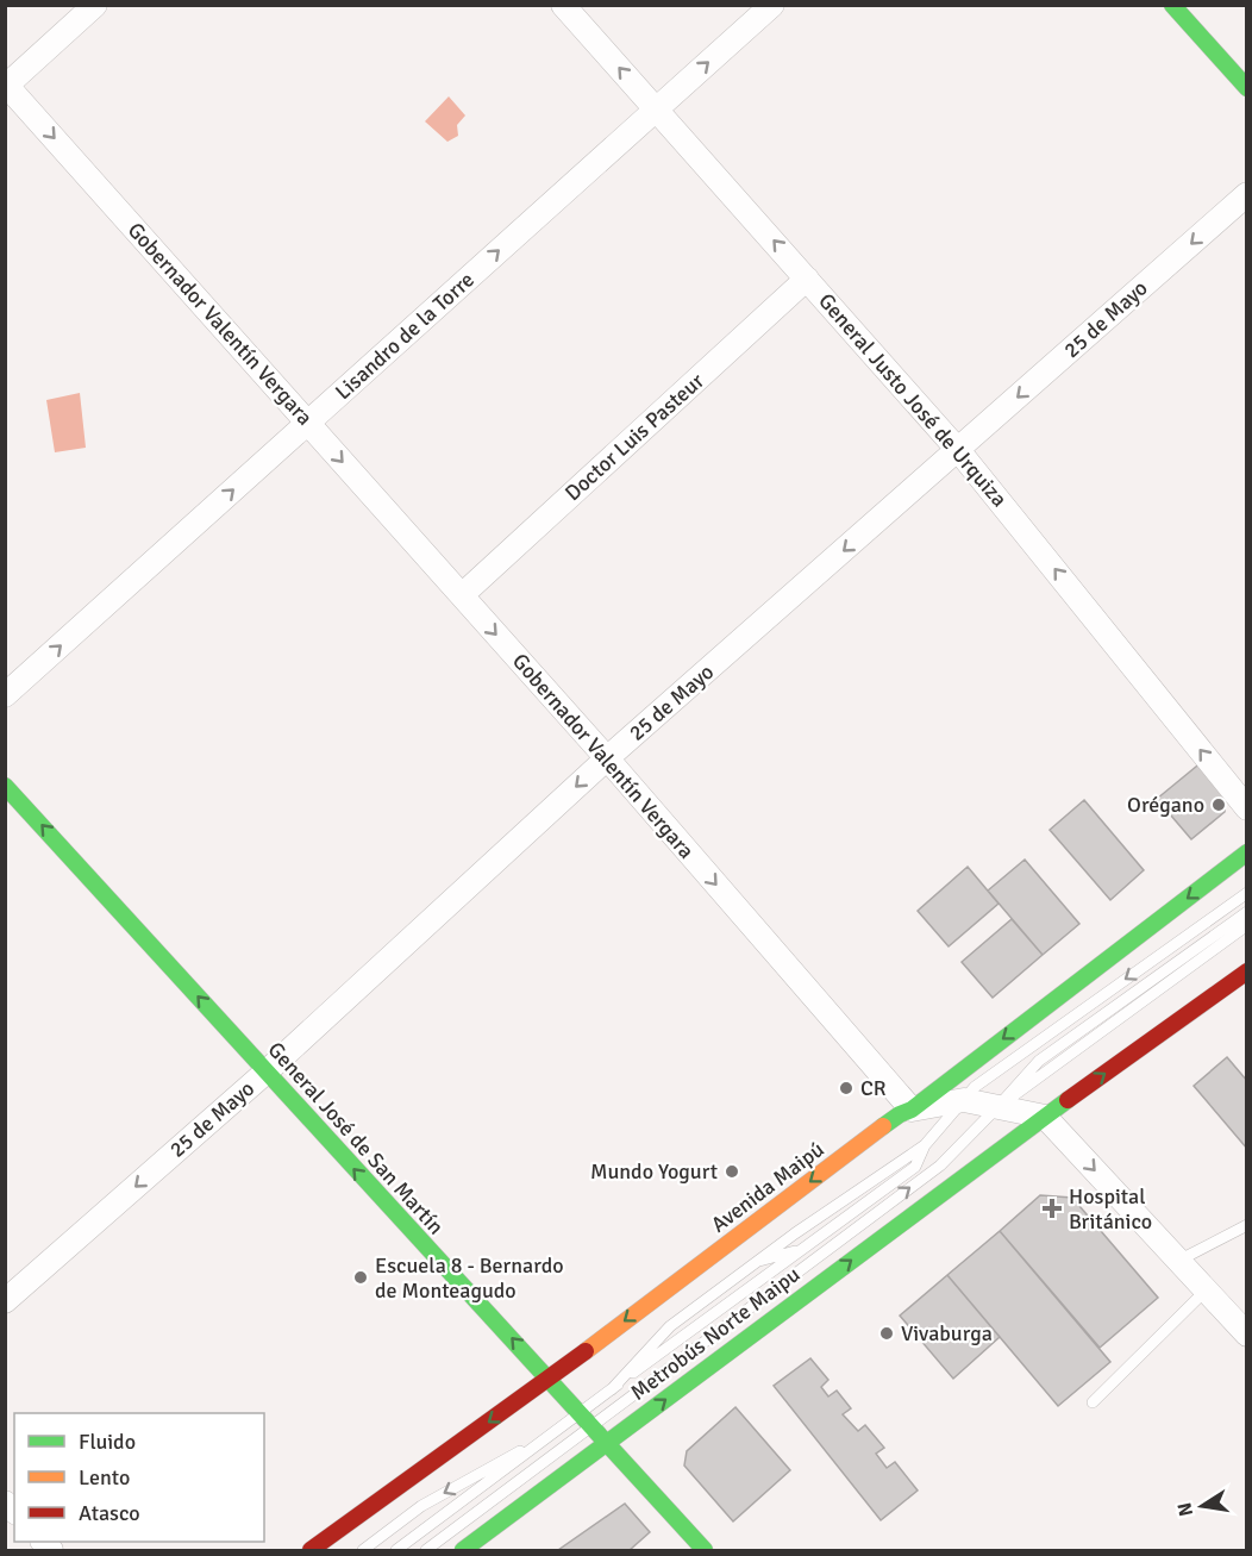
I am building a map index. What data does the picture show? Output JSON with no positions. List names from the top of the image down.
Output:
{
  "streets": {
    "main road": ["General José de San Martín", "Avenida Maipú"],
    "street": [
      "25 de Mayo",
      "Gobernador Valentín Vergara",
      "Lisandro de la Torre",
      "General Justo José de Urquiza",
      "Doctor Luis Pasteur"
    ],
    "lane": ["Metrobús Norte Maipu"]
  },
  "crossings": [
    ["25 de Mayo", "Gobernador Valentín Vergara"],
    ["25 de Mayo", "General Justo José de Urquiza"],
    ["25 de Mayo", "General José de San Martín"],
    ["Gobernador Valentín Vergara", "Lisandro de la Torre"],
    ["Gobernador Valentín Vergara", "Doctor Luis Pasteur"],
    ["Gobernador Valentín Vergara", "Avenida Maipú"],
    ["Lisandro de la Torre", "General Justo José de Urquiza"],
    ["General Justo José de Urquiza", "Doctor Luis Pasteur"],
    ["General José de San Martín", "Avenida Maipú"],
    ["General José de San Martín", "Metrobús Norte Maipu"]
  ],
  "one_way": [
    "25 de Mayo",
    "Gobernador Valentín Vergara",
    "Lisandro de la Torre",
    "General Justo José de Urquiza",
    "General José de San Martín"
  ],
  "places": {
    "other": [
      "Orégano",
      "CR",
      "Mundo Yogurt",
      "Escuela 8 - Bernardo de Monteagudo",
      "Vivaburga"
    ],
    "health": ["Hospital Británico"]
  },
  "legend": ["Fluido", "Lento", "Atasco"],
  "north": "left"
}
